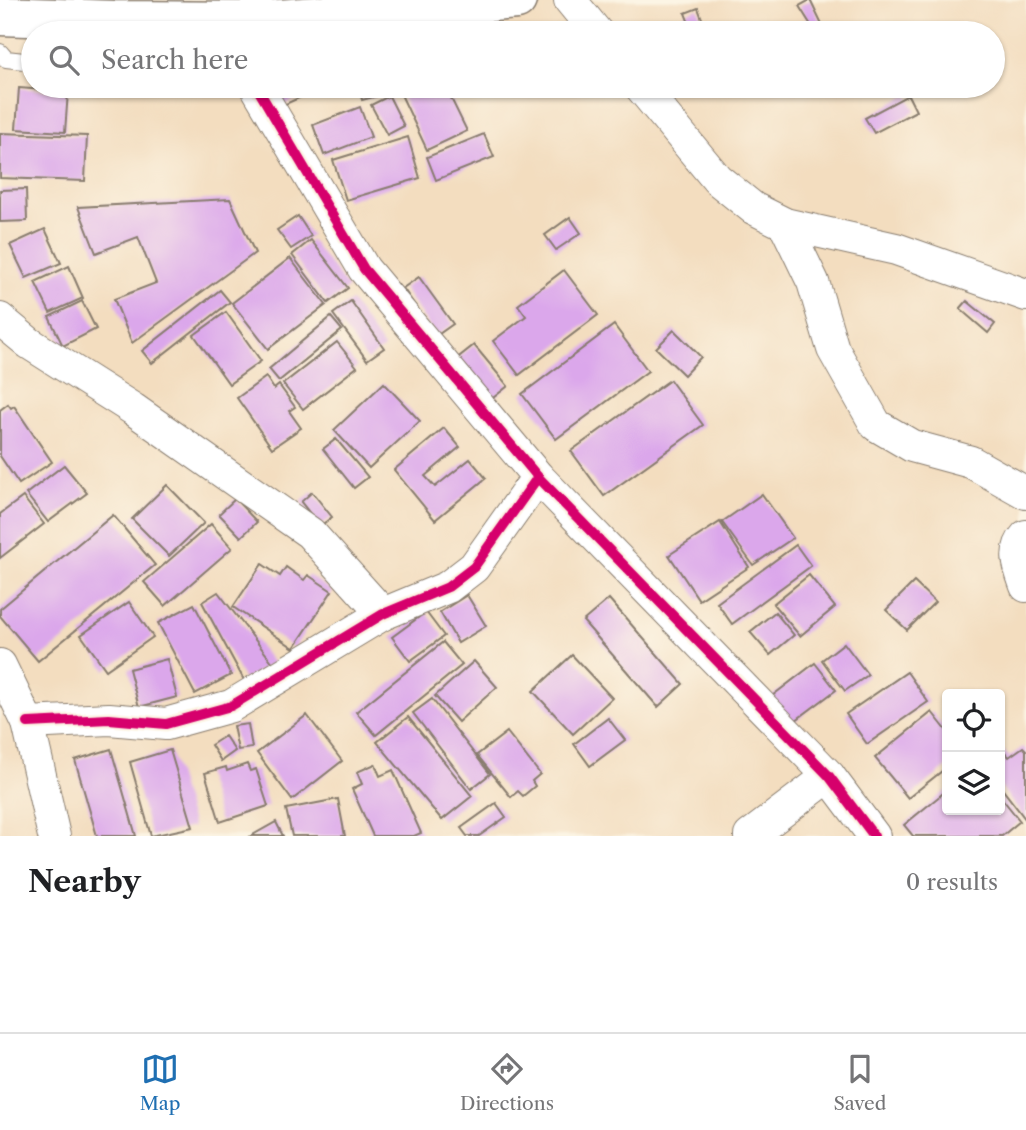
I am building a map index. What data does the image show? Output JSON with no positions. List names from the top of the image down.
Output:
{
  "page": {
    "search": "Search here",
    "heading": ["Nearby", "0 results"],
    "nav": ["Map", "Directions", "Saved"]
  }
}
